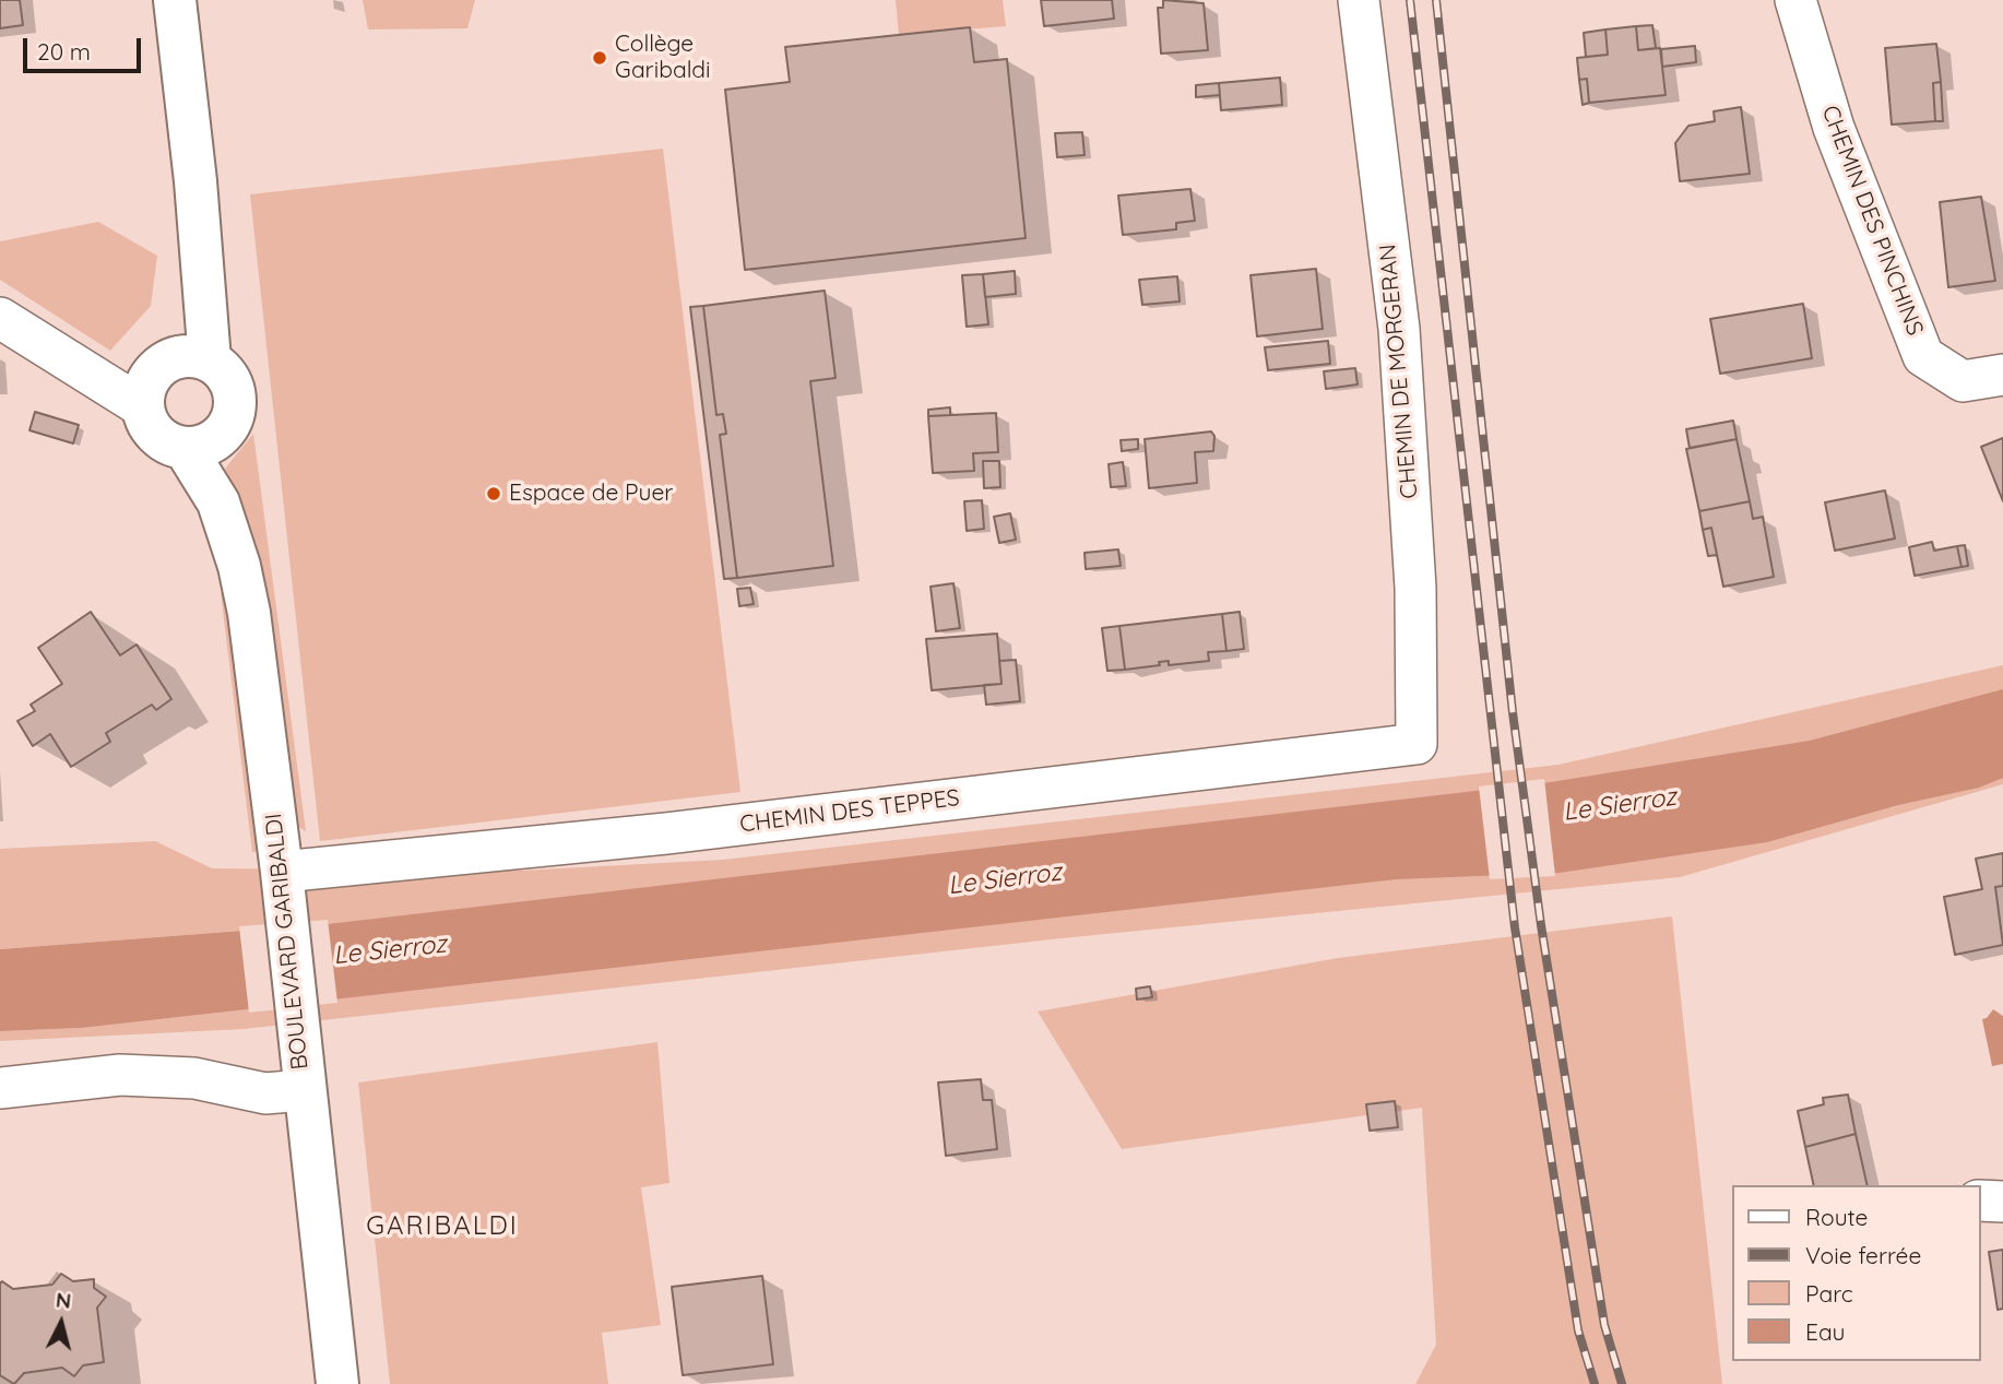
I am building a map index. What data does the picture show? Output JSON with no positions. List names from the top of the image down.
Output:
{
  "streets": {
    "main road": ["BOULEVARD GARIBALDI"],
    "street": ["CHEMIN DES PINCHINS", "CHEMIN DE MORGERAN", "CHEMIN DES TEPPES"]
  },
  "crossings": [
    ["CHEMIN DE MORGERAN", "CHEMIN DES TEPPES"],
    ["CHEMIN DES TEPPES", "BOULEVARD GARIBALDI"]
  ],
  "districts": ["GARIBALDI"],
  "water": ["Le Sierroz"],
  "places": ["Collège Garibaldi", "Espace de Puer"],
  "legend": [
    "Route",
    "Voie ferrée",
    "Parc",
    "Eau"
  ],
  "scale_bar": "20 m",
  "north": "top"
}
